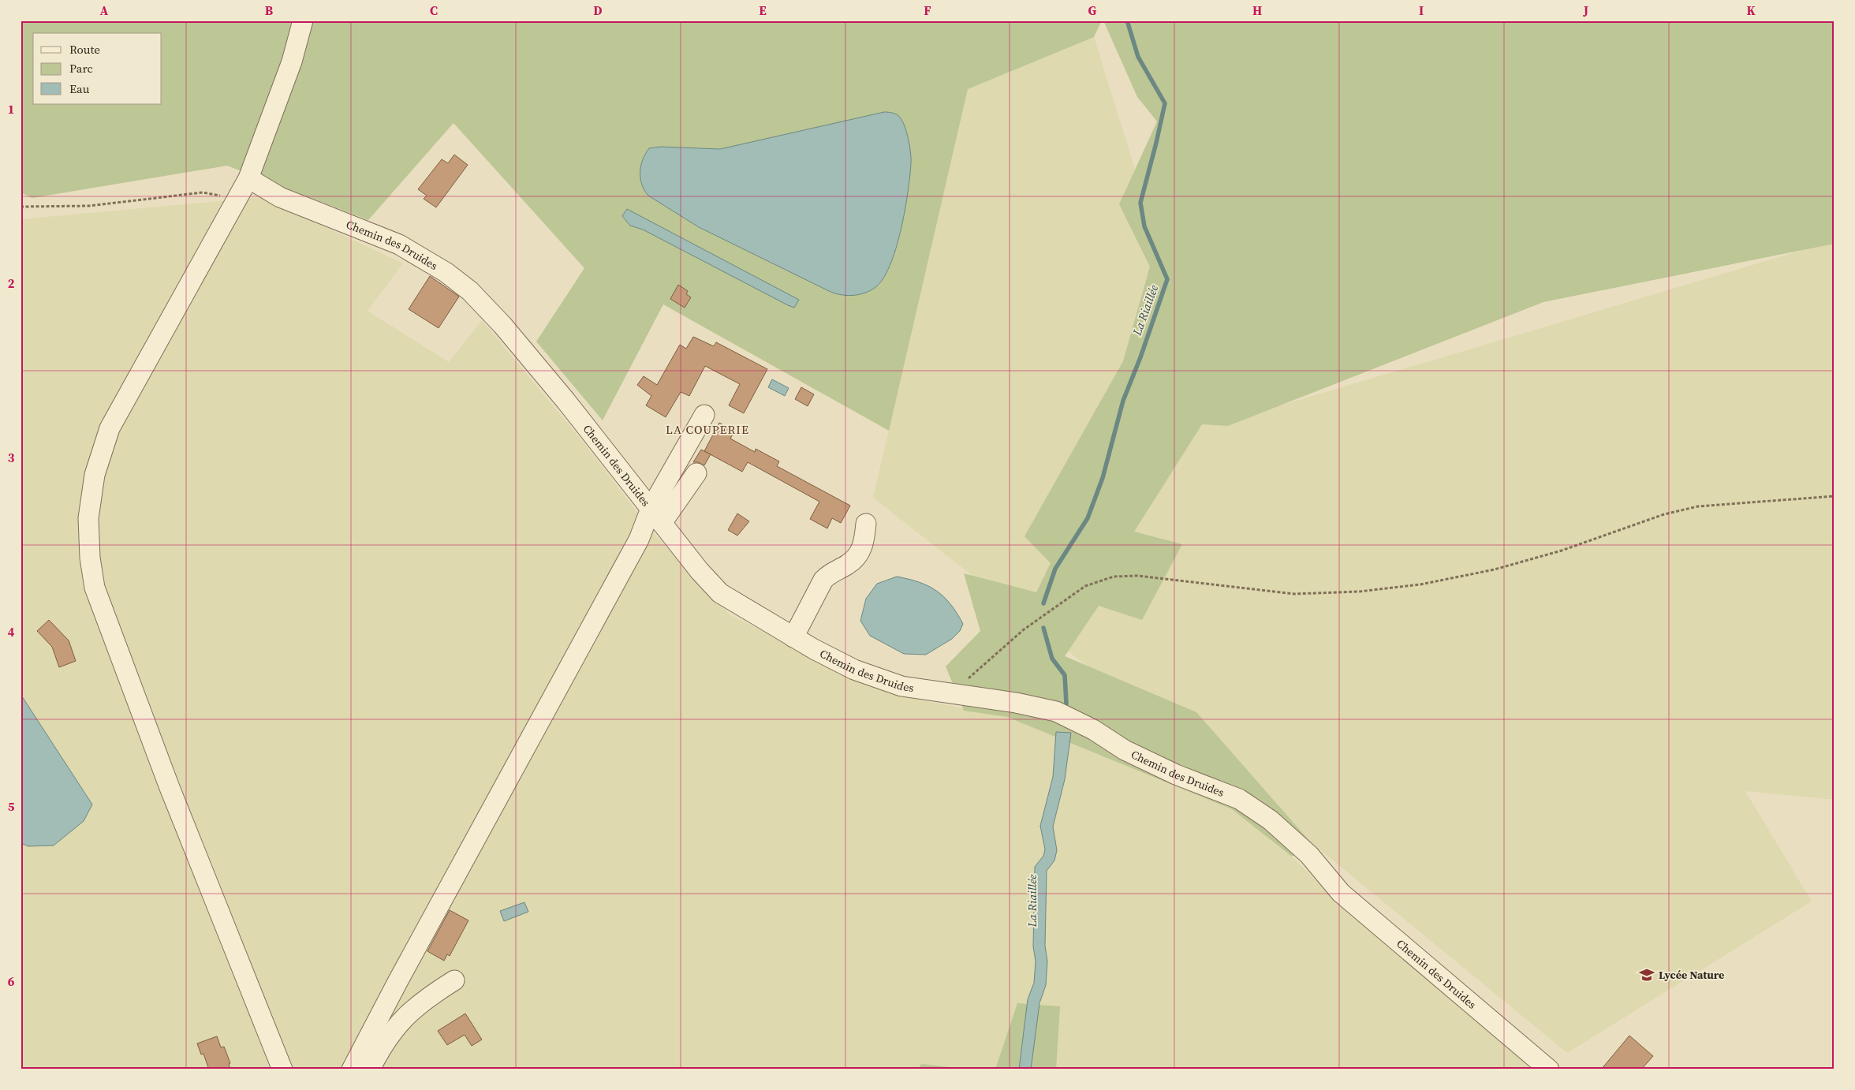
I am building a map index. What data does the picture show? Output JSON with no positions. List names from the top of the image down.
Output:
{
  "streets": {
    "street": ["Chemin des Druides"]
  },
  "districts": ["LA COUPERIE"],
  "water": ["La Riaillée"],
  "places": {
    "school or university": ["Lycée Nature"]
  },
  "legend": ["Route", "Parc", "Eau"],
  "grid": {
    "columns": [
      "A",
      "B",
      "C",
      "D",
      "E",
      "F",
      "G",
      "H",
      "I",
      "J",
      "K"
    ],
    "rows": [
      "1",
      "2",
      "3",
      "4",
      "5",
      "6"
    ]
  }
}
